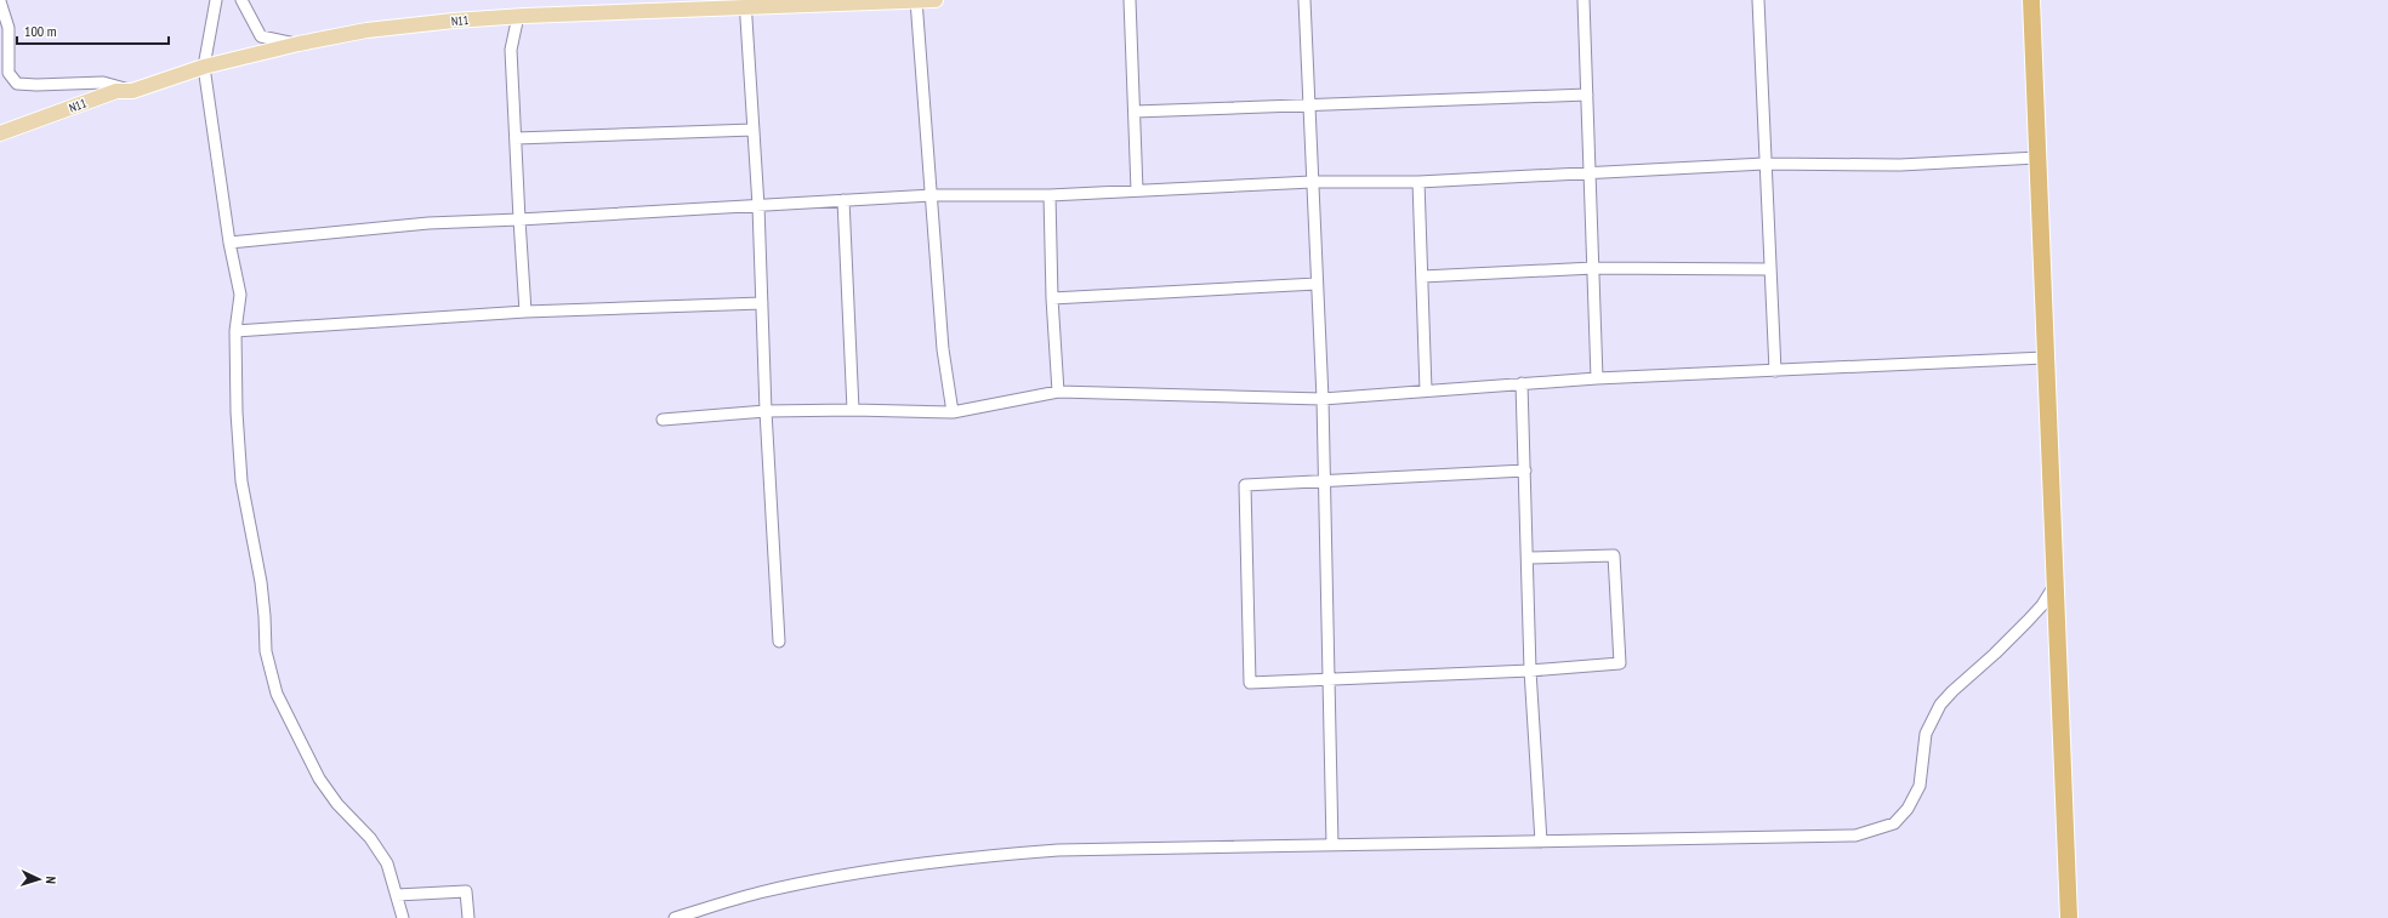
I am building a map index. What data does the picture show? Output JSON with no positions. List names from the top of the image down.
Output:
{
  "streets": {
    "main road": ["N11"]
  },
  "scale_bar": "100 m",
  "north": "right"
}
